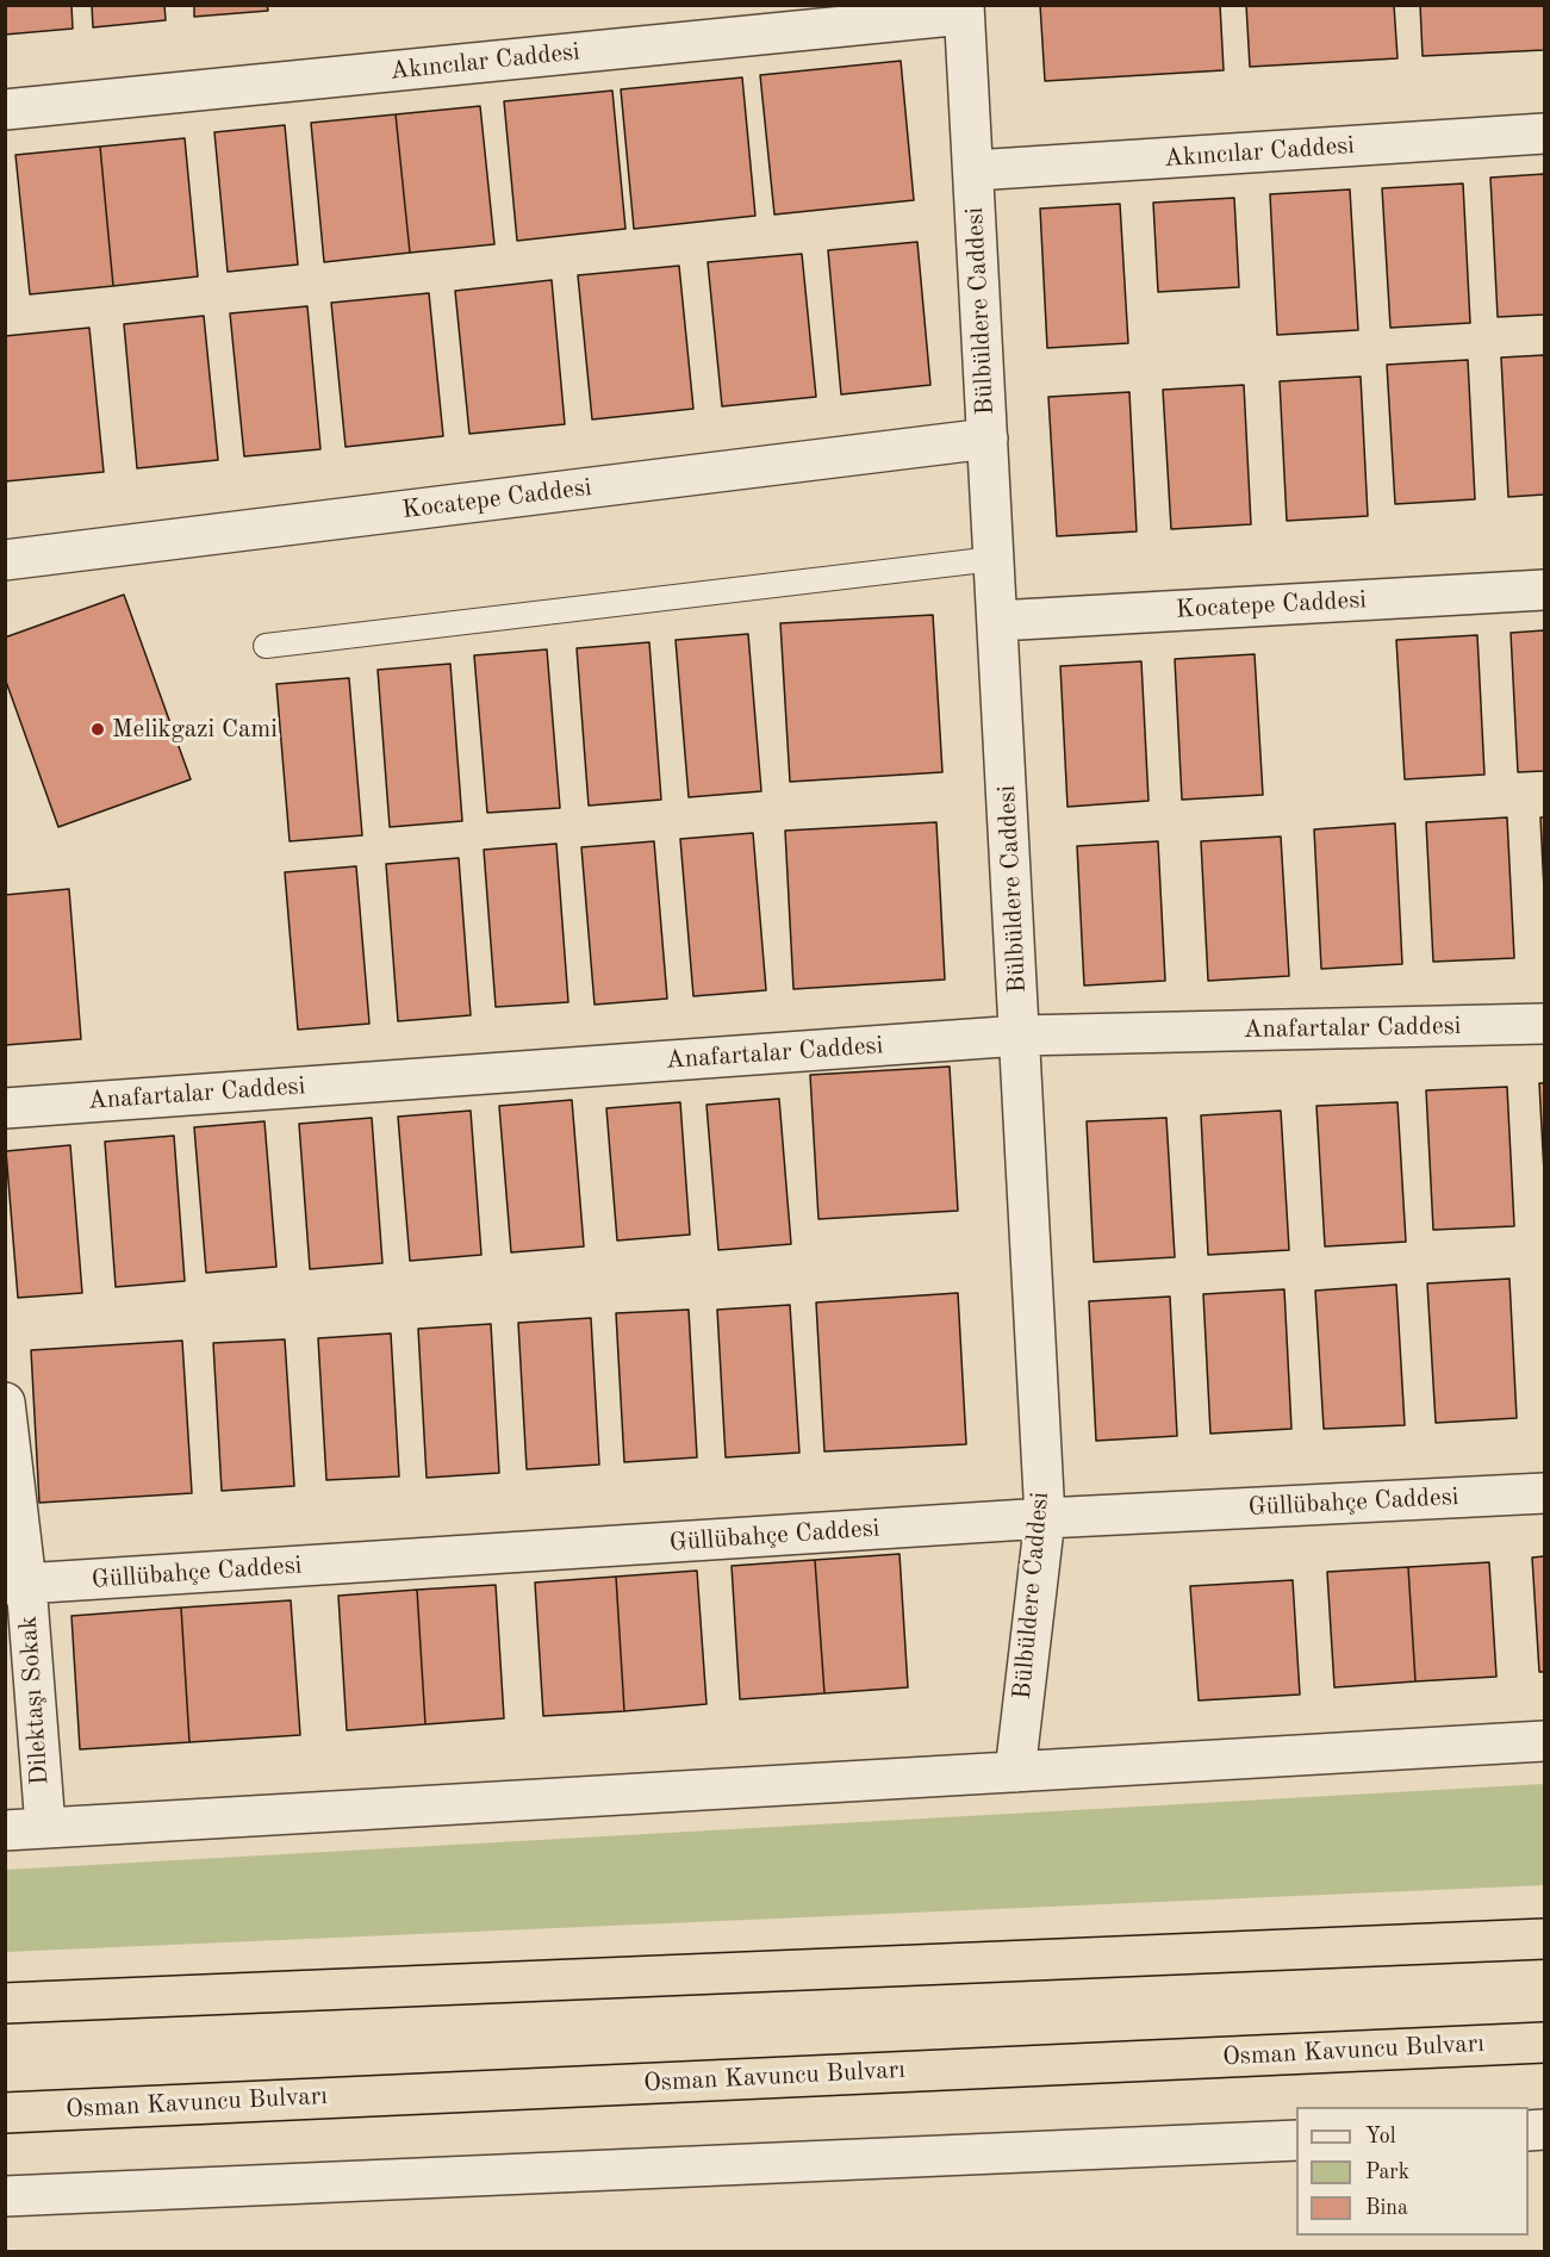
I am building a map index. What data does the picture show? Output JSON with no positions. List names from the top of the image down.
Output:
{
  "streets": {
    "highway": ["Osman Kavuncu Bulvarı"],
    "street": [
      "Akıncılar Caddesi",
      "Bülbüldere Caddesi",
      "Kocatepe Caddesi",
      "Anafartalar Caddesi",
      "Güllübahçe Caddesi",
      "Dilektaşı Sokak"
    ]
  },
  "crossings": [
    ["Akıncılar Caddesi", "Bülbüldere Caddesi"],
    ["Bülbüldere Caddesi", "Kocatepe Caddesi"],
    ["Bülbüldere Caddesi", "Anafartalar Caddesi"],
    ["Bülbüldere Caddesi", "Güllübahçe Caddesi"],
    ["Güllübahçe Caddesi", "Dilektaşı Sokak"]
  ],
  "places": ["Melikgazi Cami"],
  "legend": ["Yol", "Park", "Bina"]
}
